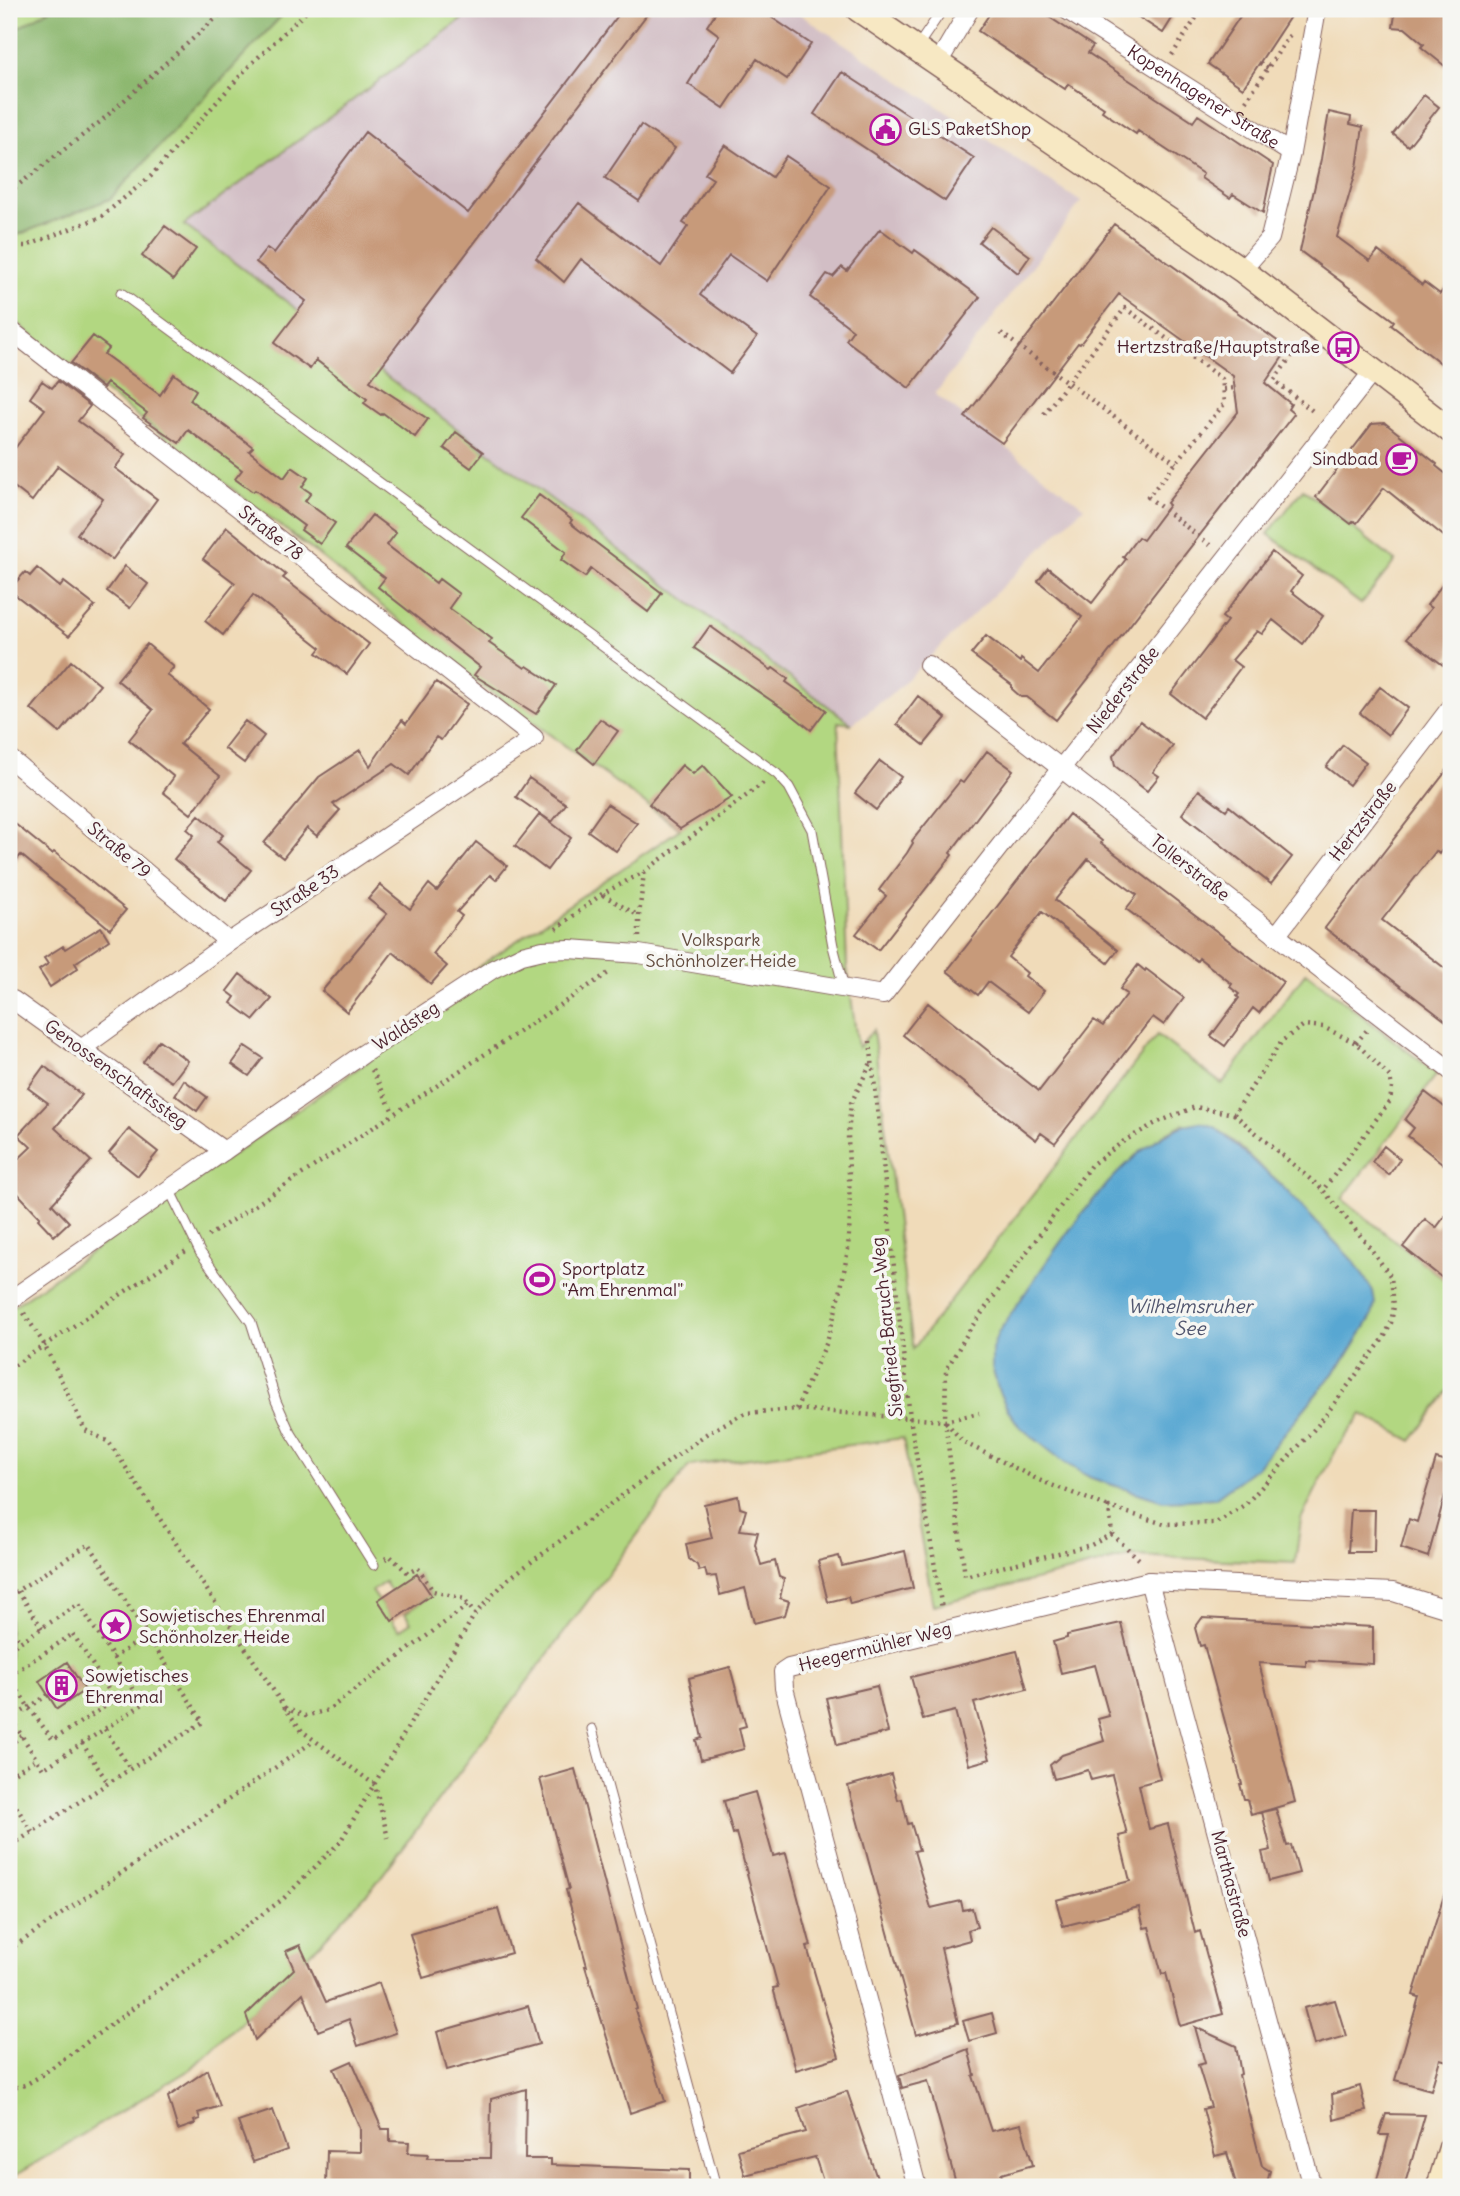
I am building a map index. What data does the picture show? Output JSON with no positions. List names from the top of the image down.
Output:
{
  "streets": {
    "street": [
      "Kopenhagener Straße",
      "Straße 78",
      "Niederstraße",
      "Hertzstraße",
      "Straße 79",
      "Tollerstraße",
      "Straße 33",
      "Waldsteg",
      "Genossenschaftssteg",
      "Heegermühler Weg",
      "Marthastraße"
    ],
    "path": ["Siegfried-Baruch-Weg"]
  },
  "crossings": [
    ["Straße 78", "Straße 33"],
    ["Niederstraße", "Tollerstraße"],
    ["Niederstraße", "Waldsteg"],
    ["Hertzstraße", "Tollerstraße"],
    ["Straße 79", "Straße 33"],
    ["Straße 33", "Genossenschaftssteg"],
    ["Waldsteg", "Genossenschaftssteg"],
    ["Heegermühler Weg", "Marthastraße"]
  ],
  "water": ["Wilhelmsruher See"],
  "parks": ["Volkspark Schönholzer Heide"],
  "places": {
    "public building": ["GLS PaketShop"],
    "bus stop": ["Hertzstraße/Hauptstraße"],
    "cafe": ["Sindbad"],
    "sports": ["Sportplatz \"Am Ehrenmal\""],
    "place": ["Sowjetisches Ehrenmal Schönholzer Heide"],
    "building": ["Sowjetisches Ehrenmal"]
  }
}
